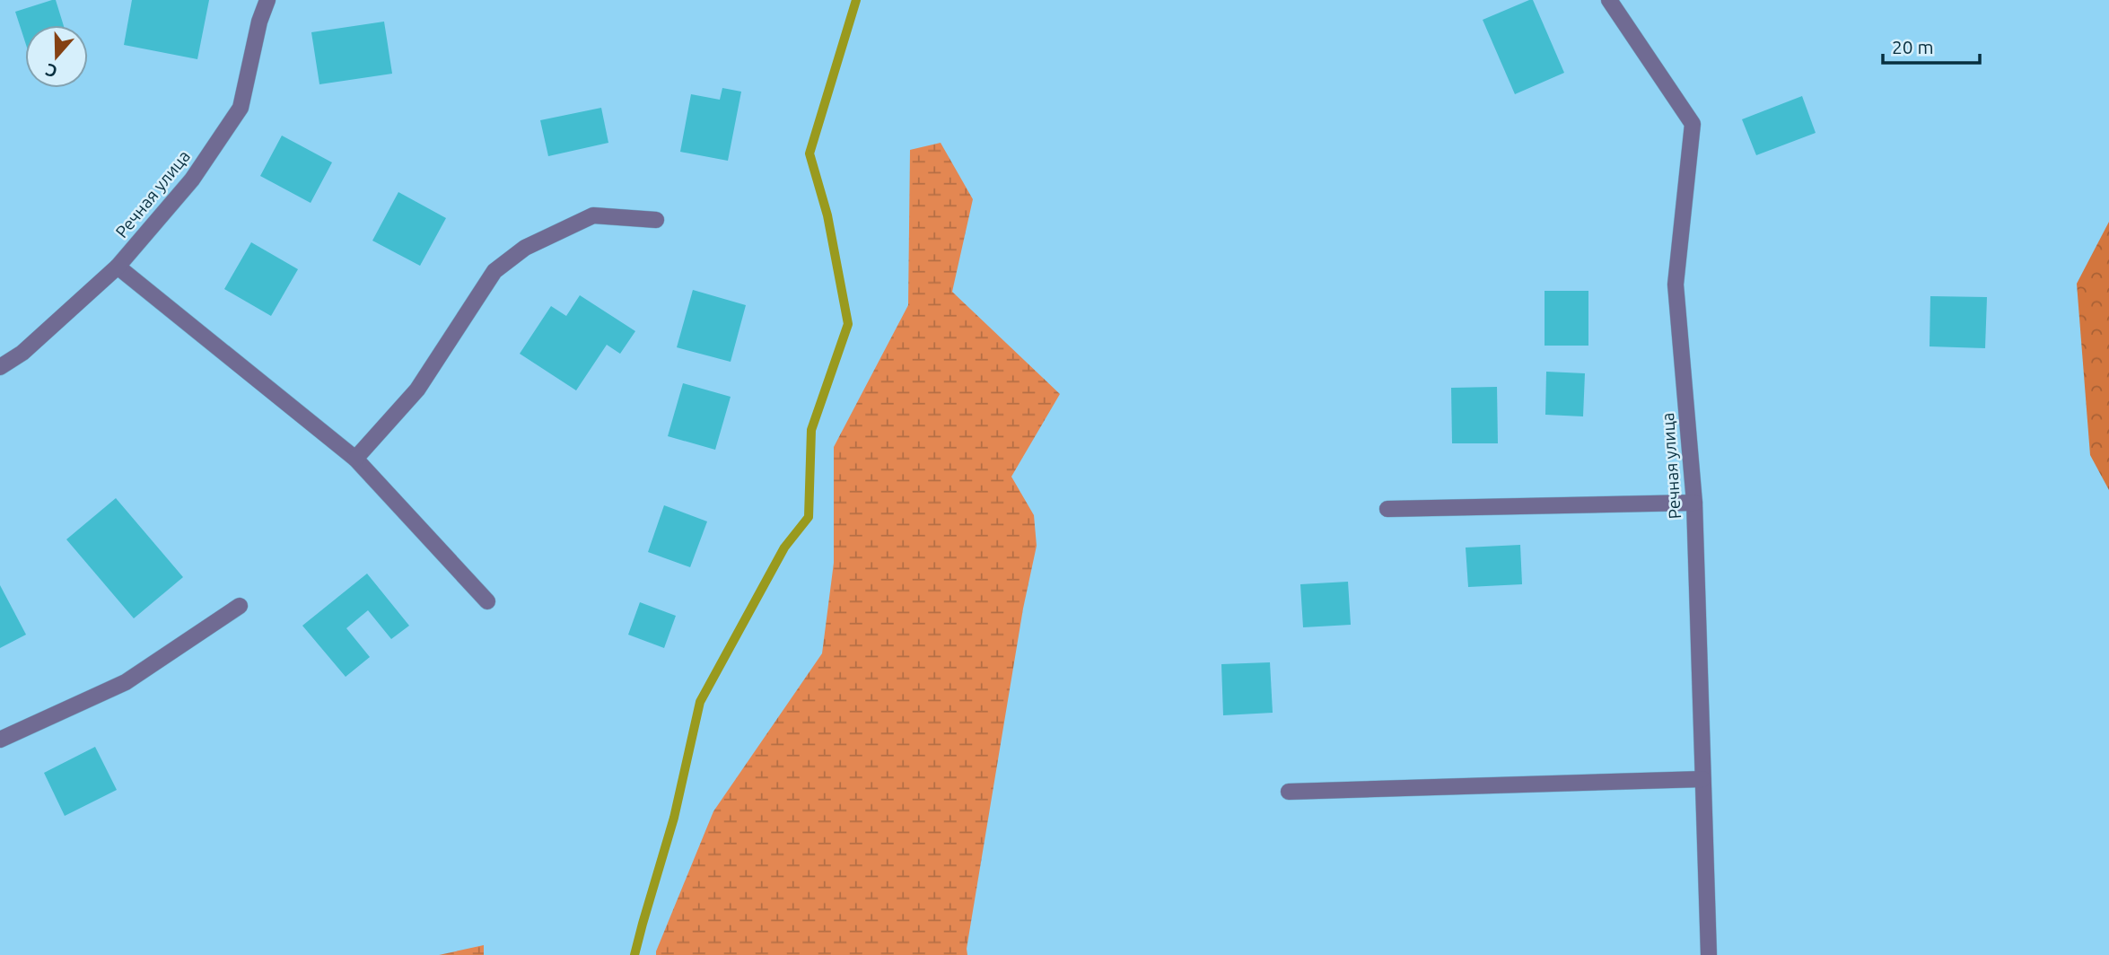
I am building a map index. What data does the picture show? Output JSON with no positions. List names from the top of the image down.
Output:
{
  "streets": {
    "street": ["Речная улица"]
  },
  "scale_bar": "20 m",
  "north": "bottom"
}
